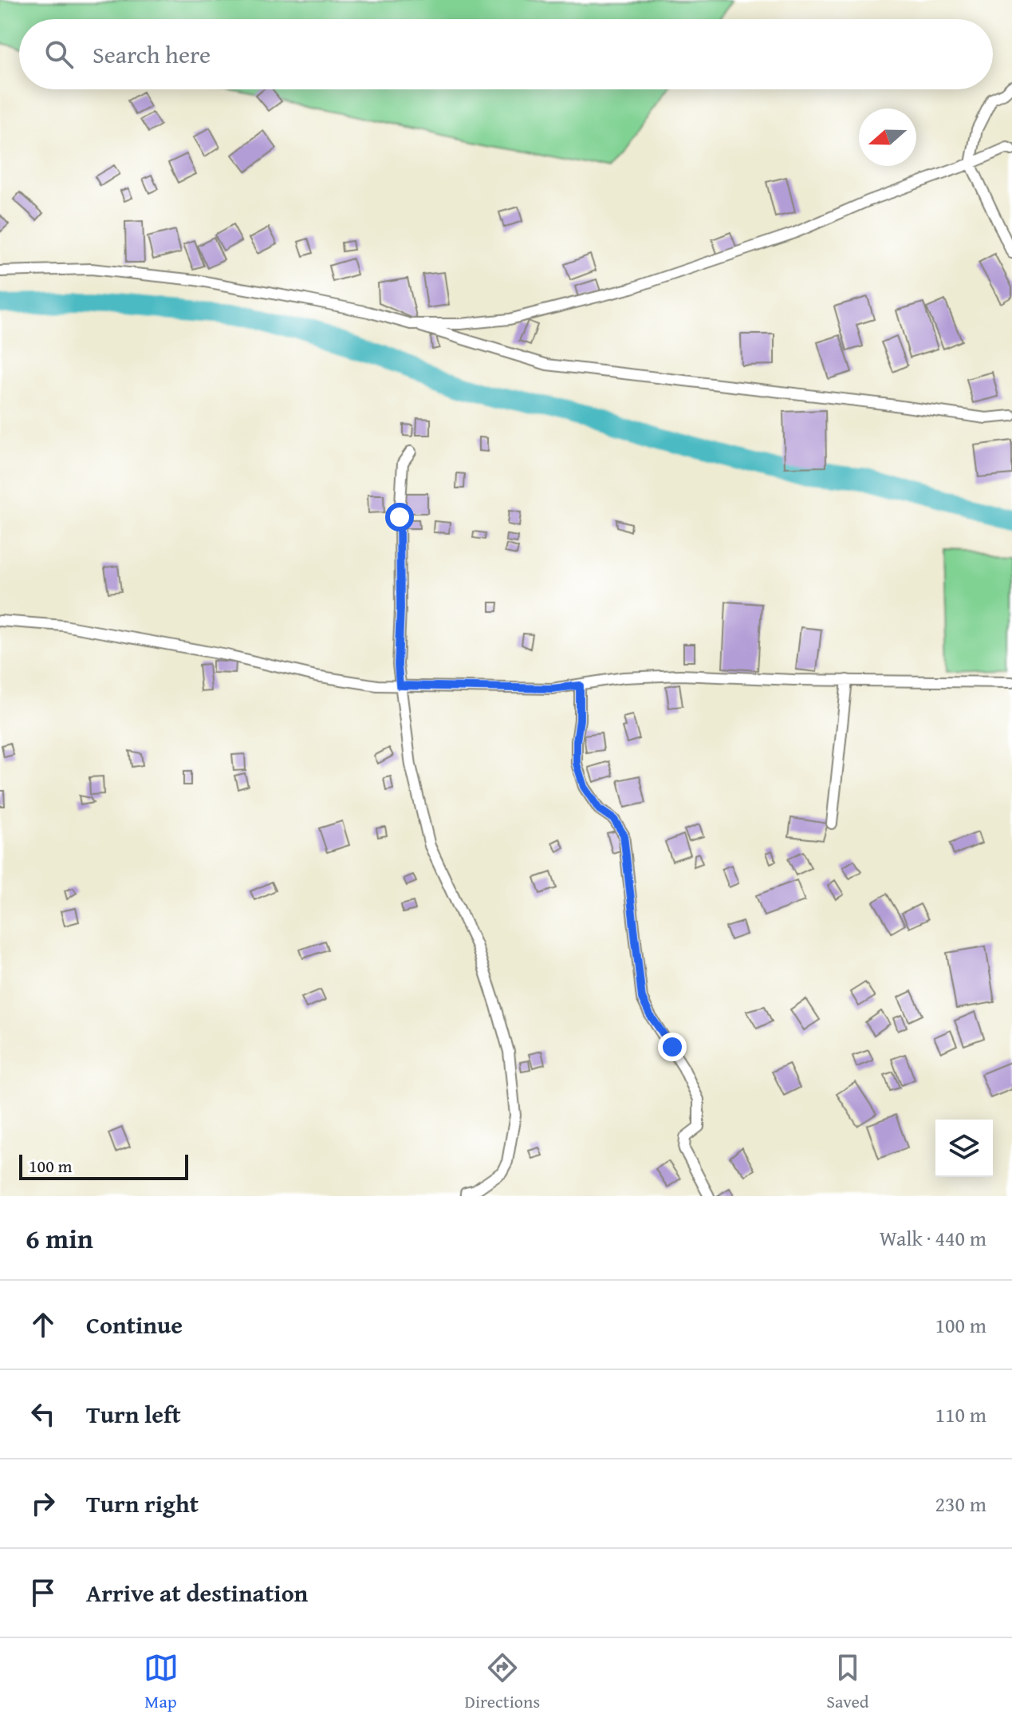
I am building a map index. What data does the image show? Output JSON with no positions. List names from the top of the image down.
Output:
{
  "scale_bar": "100 m",
  "north": "left",
  "page": {
    "search": "Search here",
    "scale": "100 m",
    "heading": ["6 min", "Walk · 440 m"],
    "list": [
      ["Continue", "100 m"],
      ["Turn left", "110 m"],
      ["Turn right", "230 m"],
      "Arrive at destination"
    ],
    "nav": ["Map", "Directions", "Saved"]
  }
}
